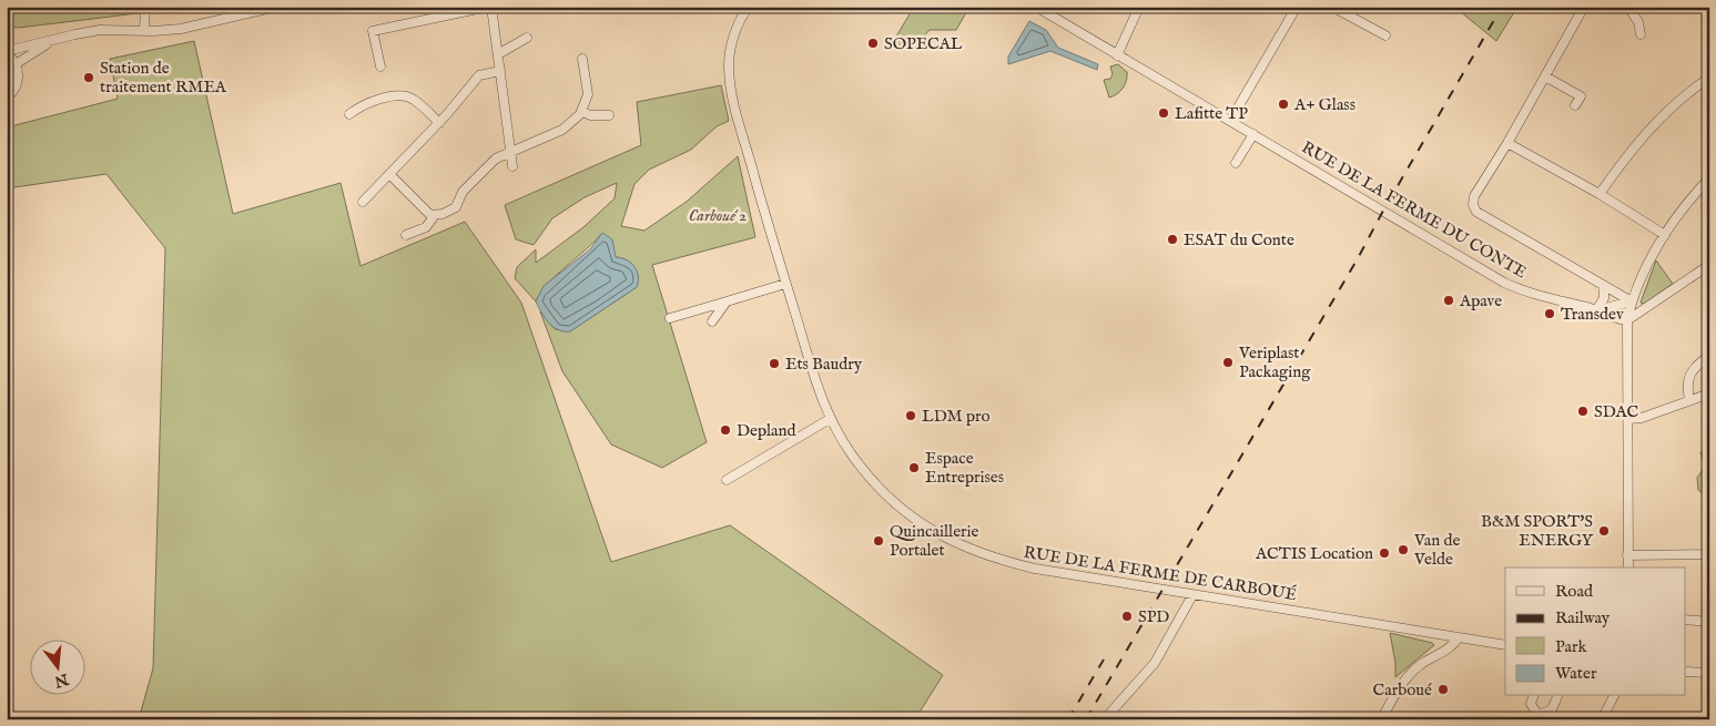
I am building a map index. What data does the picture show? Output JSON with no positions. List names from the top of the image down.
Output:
{
  "streets": {
    "street": ["RUE DE LA FERME DU CONTE", "RUE DE LA FERME DE CARBOUÉ"]
  },
  "parks": ["Carboué 2"],
  "places": [
    "SOPECAL",
    "Station de traitement RMEA",
    "A+ Glass",
    "Lafitte TP",
    "ESAT du Conte",
    "Apave",
    "Transdev",
    "Veriplast Packaging",
    "Ets Baudry",
    "SDAC",
    "LDM pro",
    "Depland",
    "Espace Entreprises",
    "B&M SPORT'S ENERGY",
    "Quincaillerie Portalet",
    "Van de Velde",
    "ACTIS Location",
    "SPD",
    "Carboué"
  ],
  "legend": [
    "Road",
    "Railway",
    "Park",
    "Water"
  ],
  "north": "bottom"
}
